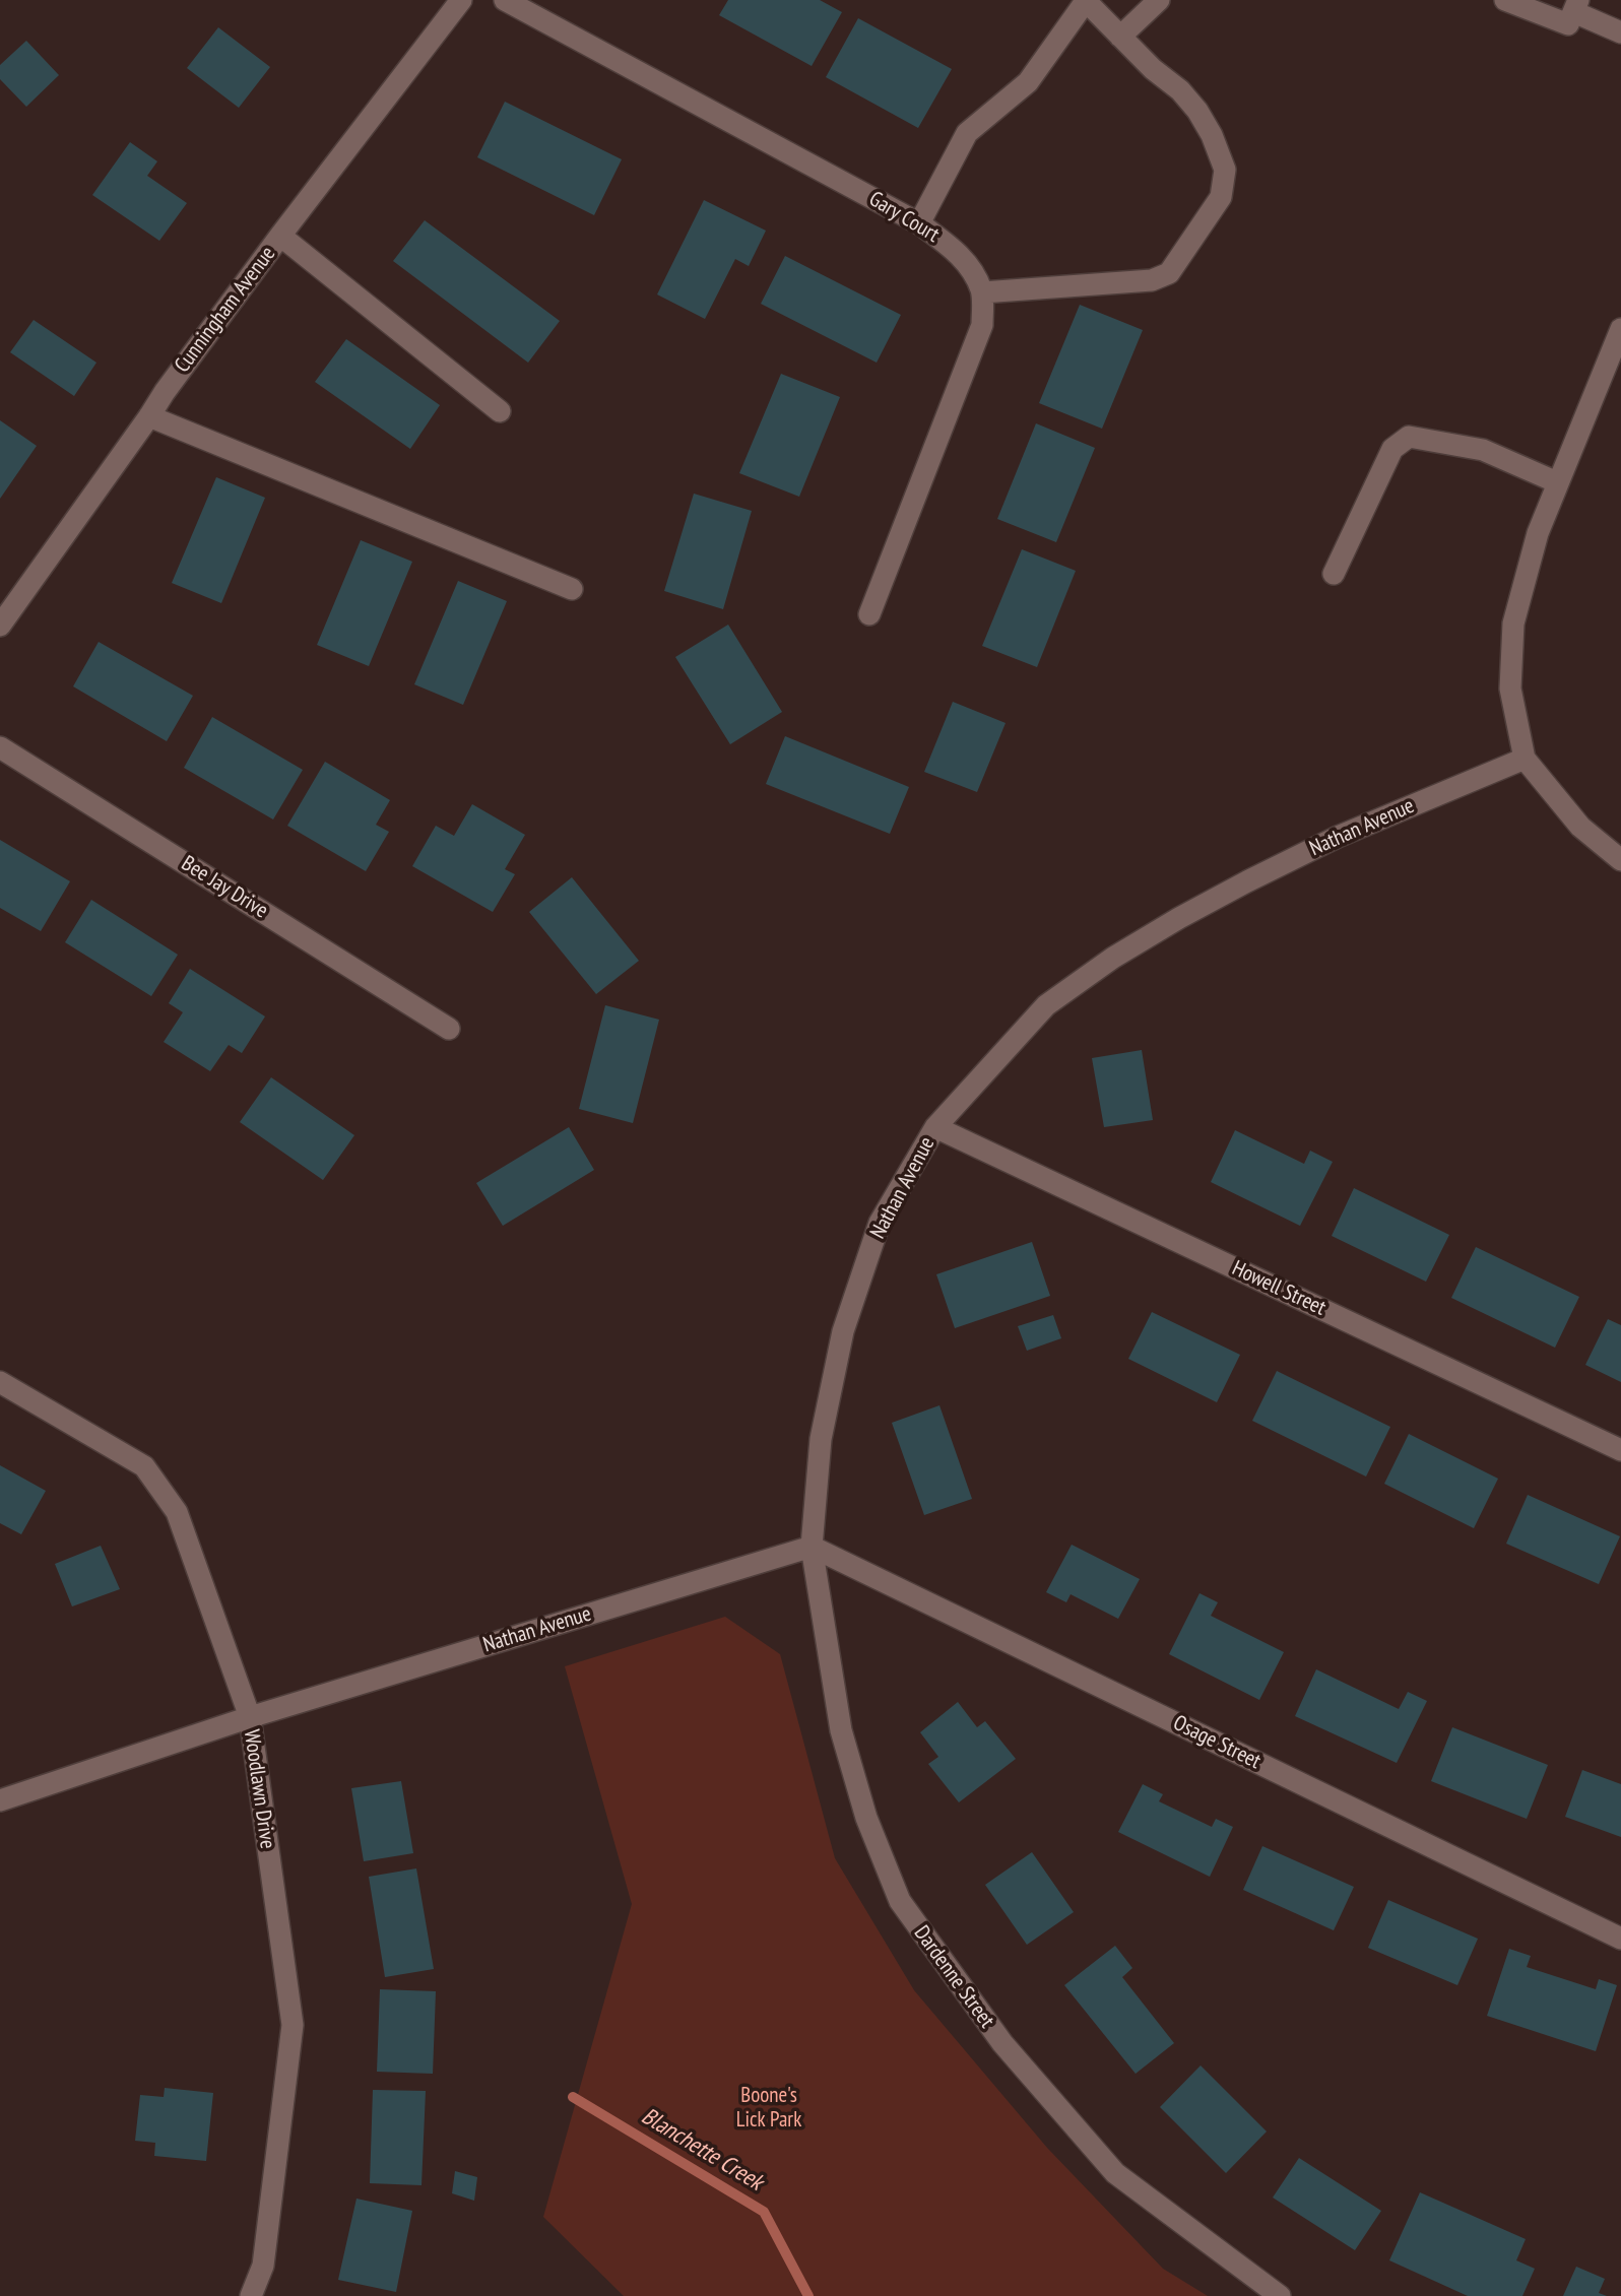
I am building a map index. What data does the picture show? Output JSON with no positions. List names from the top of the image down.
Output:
{
  "streets": {
    "street": [
      "Gary Court",
      "Cunningham Avenue",
      "Nathan Avenue",
      "Bee Jay Drive",
      "Howell Street",
      "Osage Street",
      "Woodlawn Drive",
      "Dardenne Street"
    ]
  },
  "crossings": [
    ["Nathan Avenue", "Howell Street"],
    ["Nathan Avenue", "Osage Street"],
    ["Nathan Avenue", "Woodlawn Drive"],
    ["Nathan Avenue", "Dardenne Street"],
    ["Osage Street", "Dardenne Street"]
  ],
  "water": ["Blanchette Creek"],
  "parks": ["Boone's Lick Park"]
}
